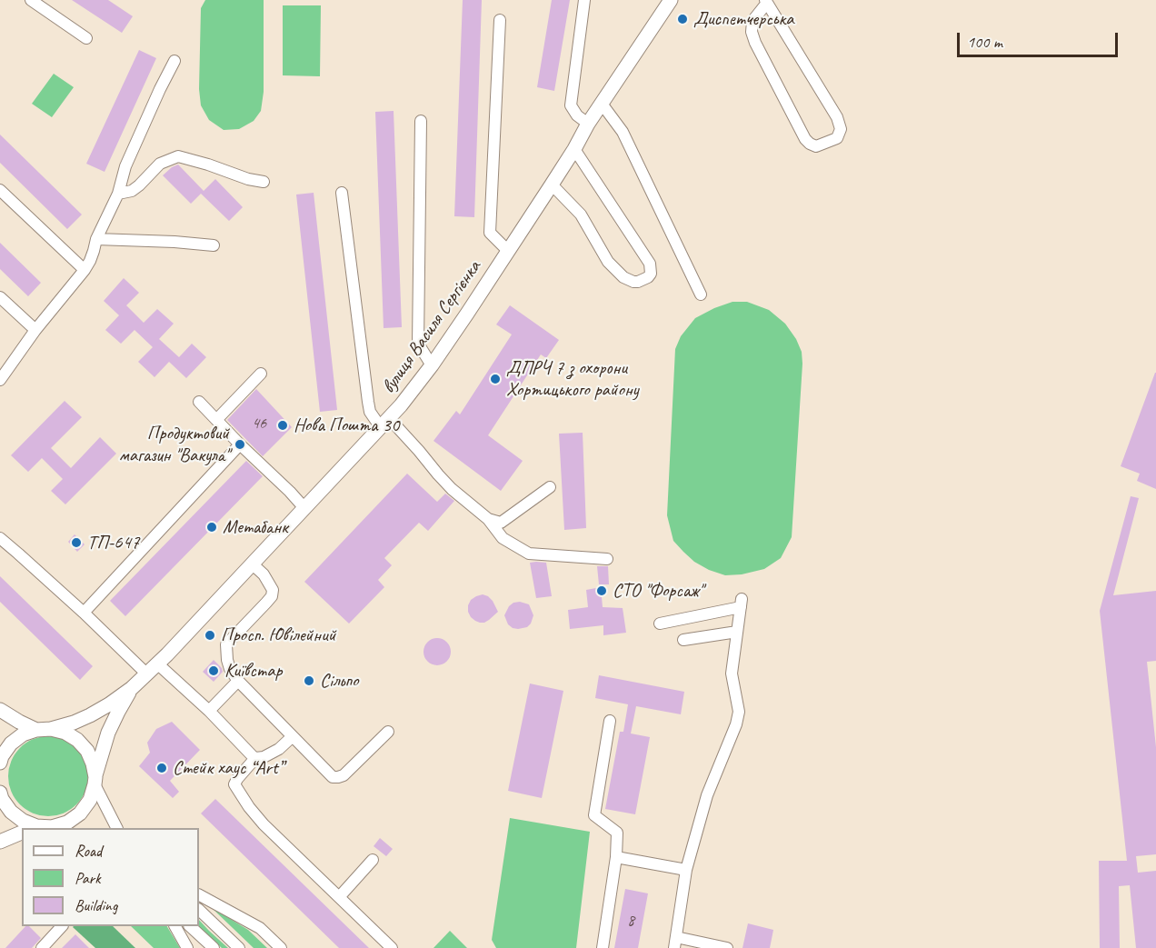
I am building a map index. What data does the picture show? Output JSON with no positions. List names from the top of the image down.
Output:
{
  "streets": {
    "main road": ["вулиця Василя Сергієнка"]
  },
  "places": [
    "Диспетчерська",
    "ДПРЧ 7 з охорони Хортицького району",
    "Нова Пошта 30",
    "Продуктовий магазин \"Вакула\"",
    "Метабанк",
    "ТП-647",
    "СТО \"Форсаж\"",
    "Просп. Ювілейний",
    "Київстар",
    "Сільпо",
    "Стейк хаус “Art”"
  ],
  "house_numbers": ["46", "8"],
  "legend": ["Road", "Park", "Building"],
  "scale_bar": "100 m"
}
